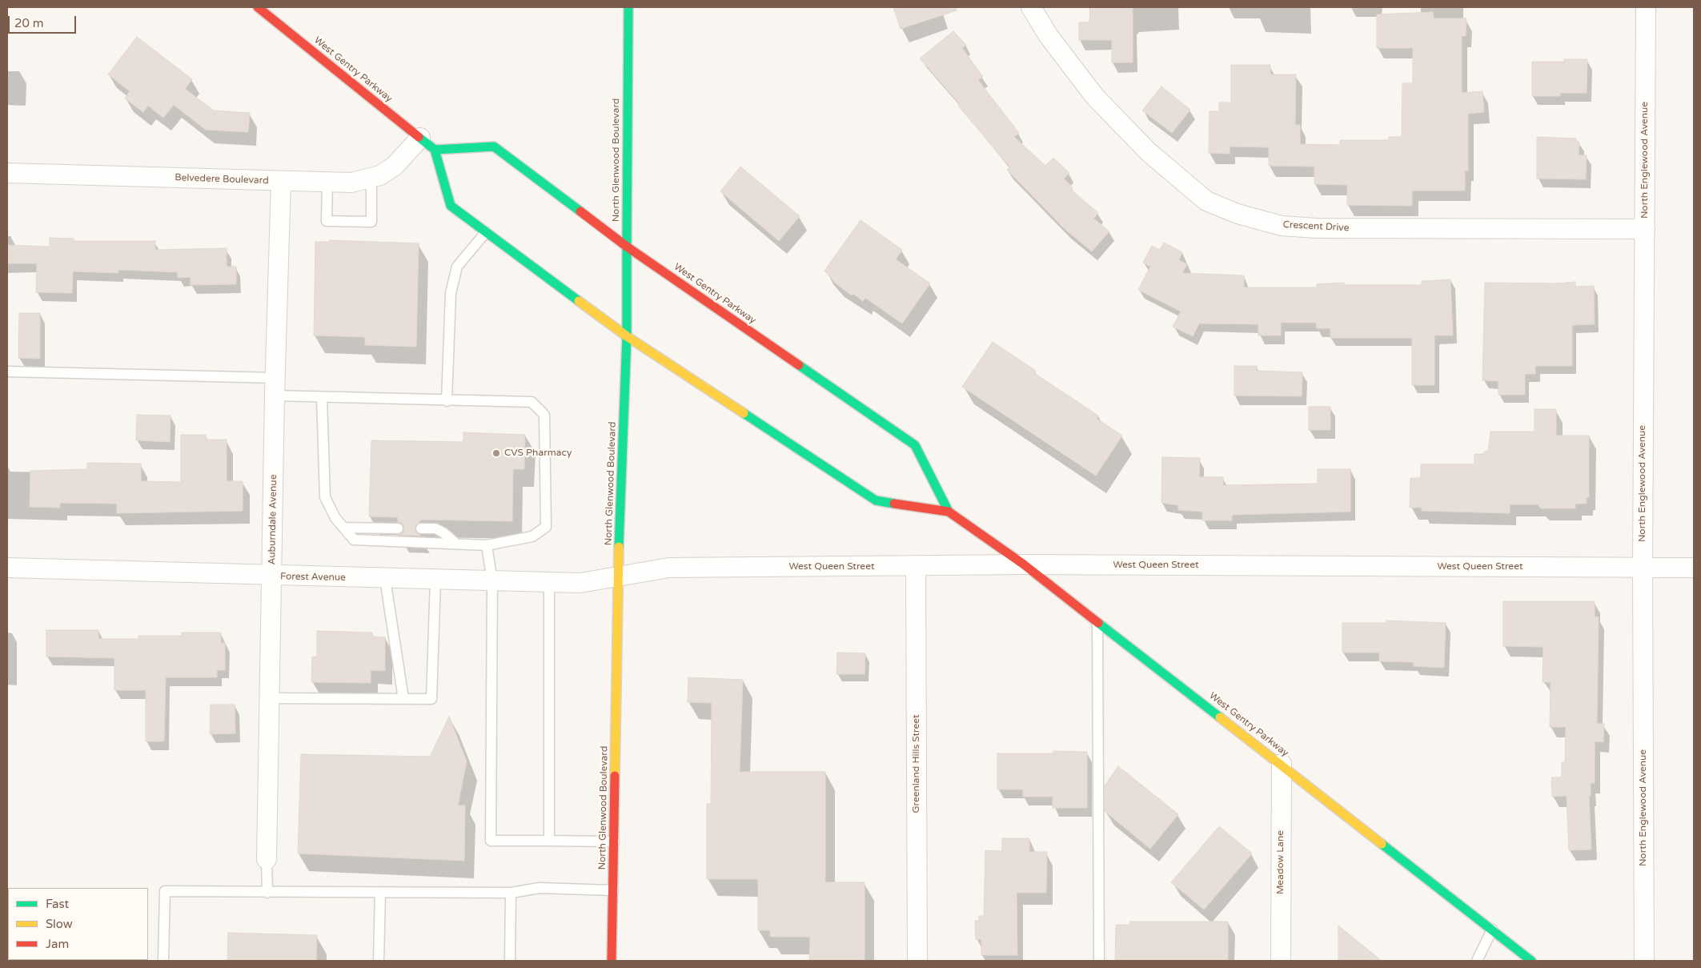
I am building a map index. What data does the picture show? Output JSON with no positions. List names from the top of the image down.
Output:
{
  "streets": {
    "main road": ["West Gentry Parkway", "North Glenwood Boulevard"],
    "street": [
      "North Englewood Avenue",
      "Belvedere Boulevard",
      "Crescent Drive",
      "Auburndale Avenue",
      "West Queen Street",
      "Forest Avenue",
      "Greenland Hills Street",
      "Meadow Lane"
    ]
  },
  "crossings": [
    ["West Gentry Parkway", "North Glenwood Boulevard"],
    ["West Gentry Parkway", "Belvedere Boulevard"],
    ["West Gentry Parkway", "West Queen Street"],
    ["West Gentry Parkway", "Meadow Lane"],
    ["North Glenwood Boulevard", "West Queen Street"],
    ["North Glenwood Boulevard", "Forest Avenue"],
    ["North Englewood Avenue", "Crescent Drive"],
    ["North Englewood Avenue", "West Queen Street"],
    ["Belvedere Boulevard", "Auburndale Avenue"],
    ["Auburndale Avenue", "Forest Avenue"],
    ["West Queen Street", "Forest Avenue"],
    ["West Queen Street", "Greenland Hills Street"]
  ],
  "places": ["CVS Pharmacy"],
  "legend": ["Fast", "Slow", "Jam"],
  "scale_bar": "20 m"
}
